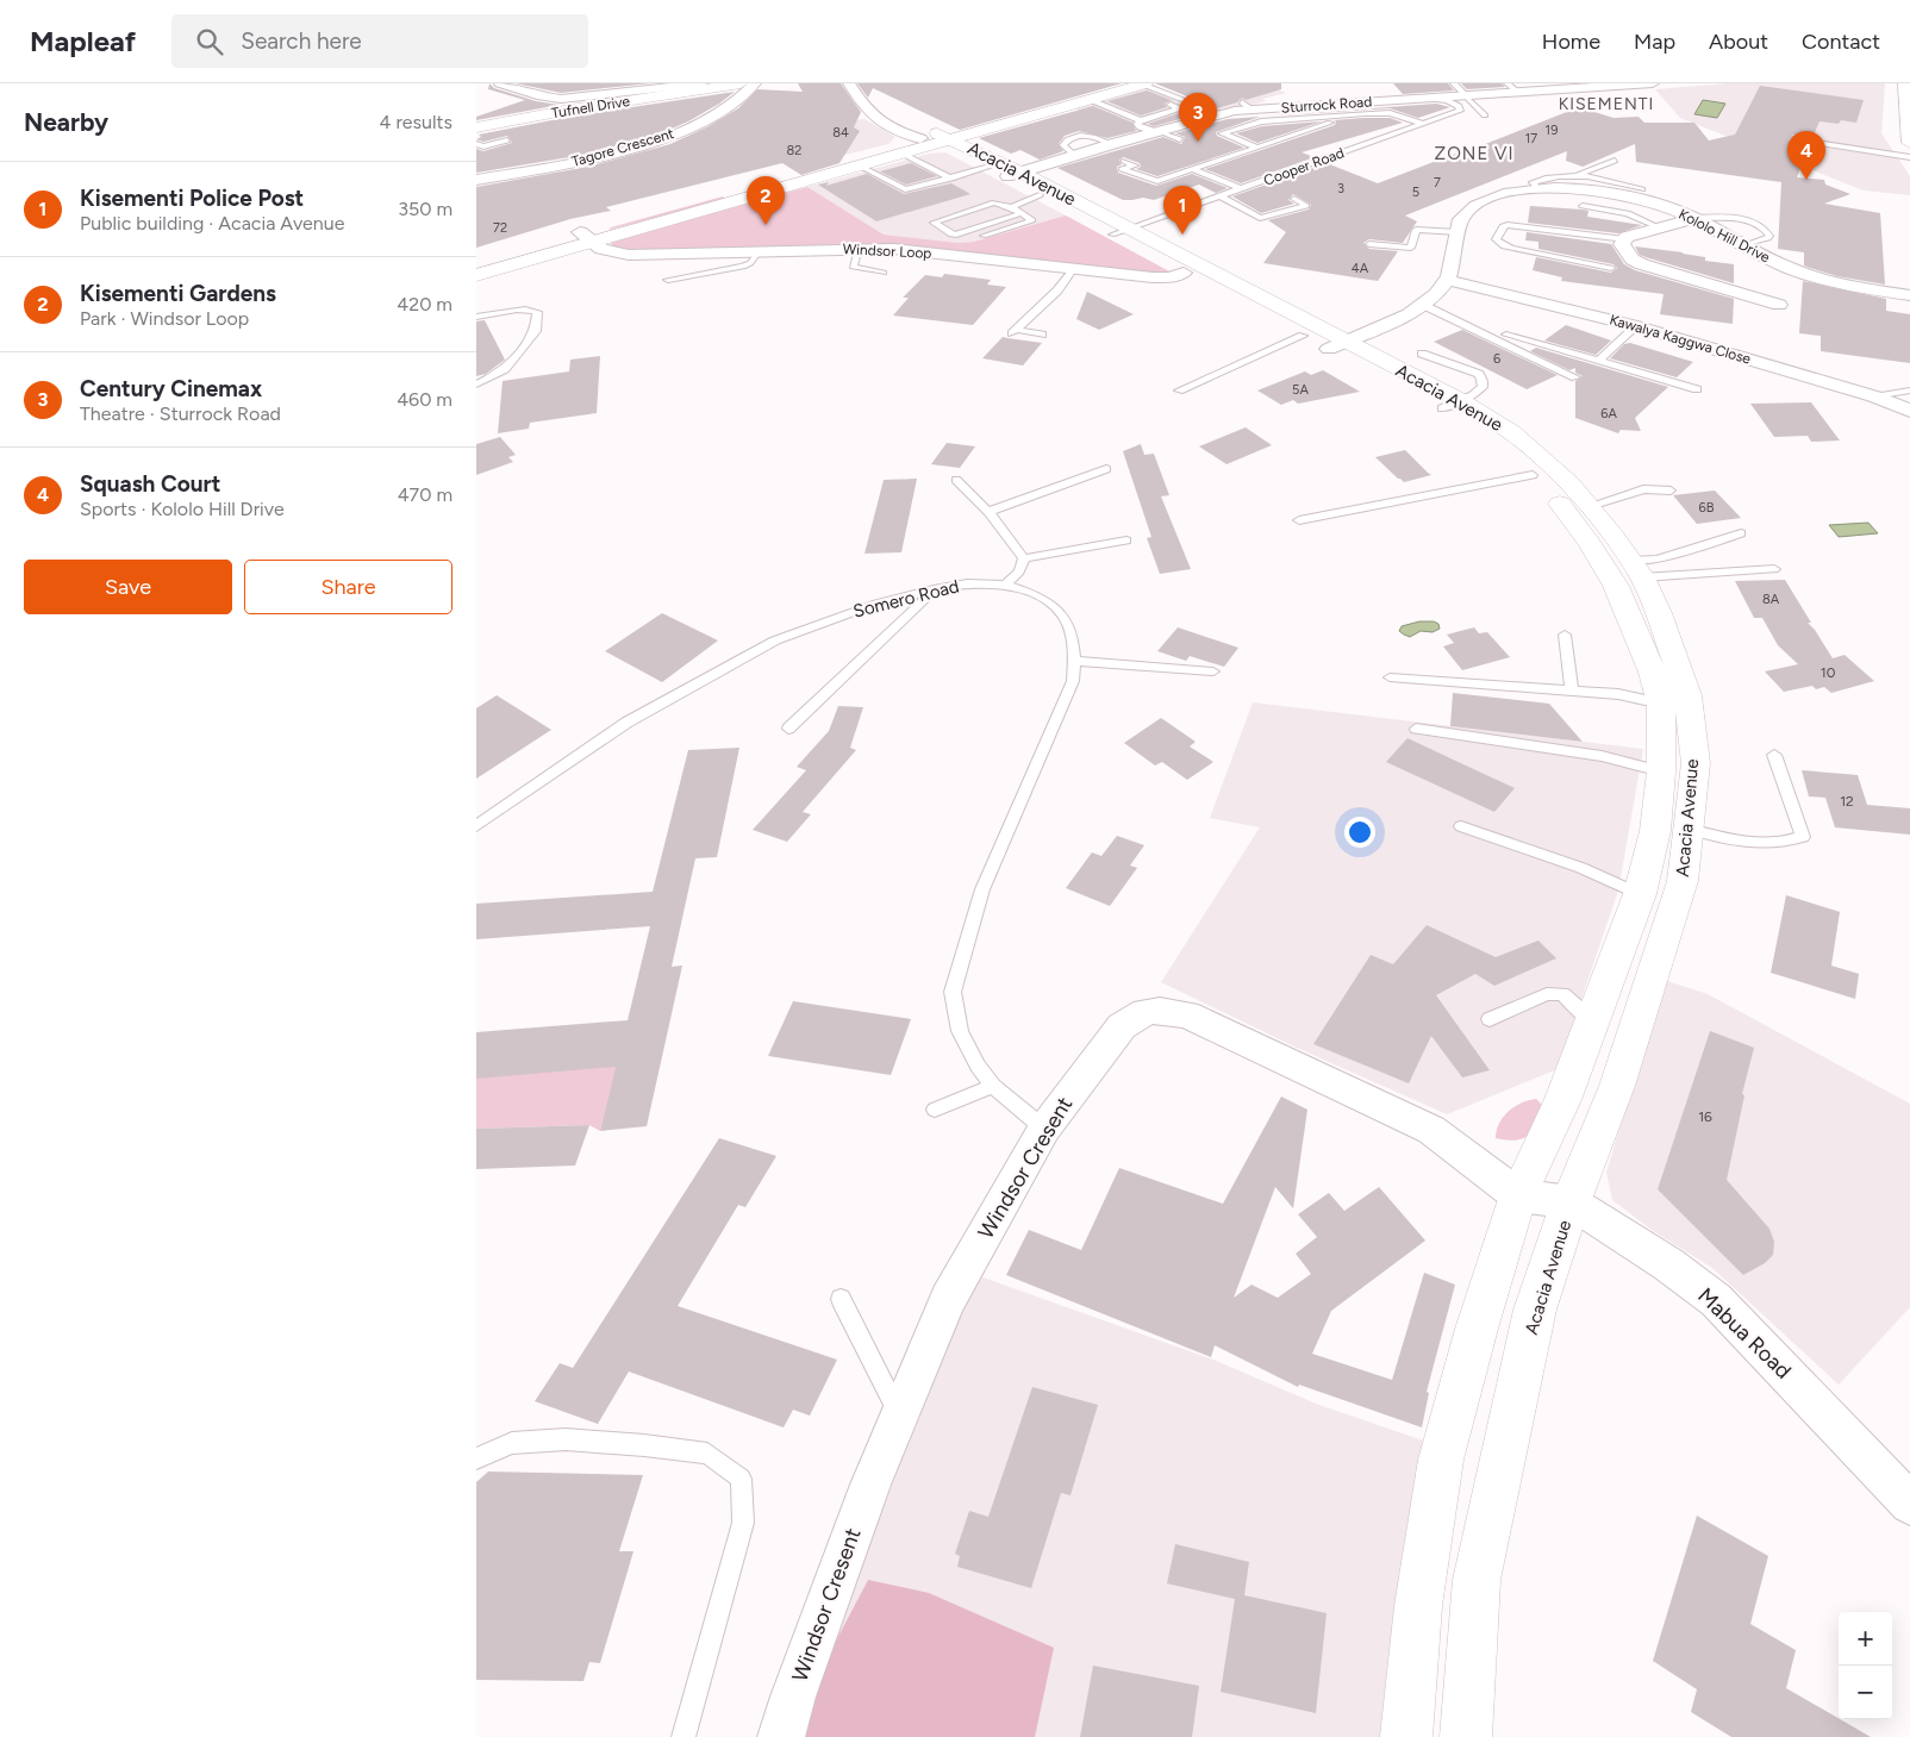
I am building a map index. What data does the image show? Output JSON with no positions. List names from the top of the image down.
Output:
{
  "streets": {
    "main road": ["Tufnell Drive", "Acacia Avenue"],
    "street": [
      "Sturrock Road",
      "Tagore Crescent",
      "Kololo Hill Drive",
      "Windsor Loop",
      "Kawalya Kaggwa Close",
      "Windsor Cresent",
      "Mabua Road"
    ],
    "lane": ["Cooper Road", "Somero Road"]
  },
  "crossings": [
    ["Sturrock Road", "Cooper Road"],
    ["Sturrock Road", "Acacia Avenue"],
    ["Cooper Road", "Acacia Avenue"],
    ["Acacia Avenue", "Windsor Loop"],
    ["Acacia Avenue", "Windsor Cresent"],
    ["Acacia Avenue", "Mabua Road"],
    ["Kololo Hill Drive", "Kawalya Kaggwa Close"],
    ["Somero Road", "Windsor Cresent"],
    ["Windsor Cresent", "Mabua Road"]
  ],
  "districts": ["KISEMENTI", "ZONE VI"],
  "house_numbers": [
    "19",
    "84",
    "17",
    "82",
    "7",
    "3",
    "5",
    "72",
    "4A",
    "6",
    "5A",
    "6A",
    "6B",
    "8A",
    "10",
    "12",
    "16"
  ],
  "page": {
    "header": "Mapleaf",
    "search": "Search here",
    "nav": [
      "Home",
      "Map",
      "About",
      "Contact"
    ],
    "heading": ["Nearby", "4 results"],
    "pins": [
      "3",
      "4",
      "2",
      "1"
    ],
    "list": [
      {
        "mark": "1",
        "name": "Kisementi Police Post",
        "note": "Public building · Acacia Avenue",
        "value": "350 m"
      },
      {
        "mark": "2",
        "name": "Kisementi Gardens",
        "note": "Park · Windsor Loop",
        "value": "420 m"
      },
      {
        "mark": "3",
        "name": "Century Cinemax",
        "note": "Theatre · Sturrock Road",
        "value": "460 m"
      },
      {
        "mark": "4",
        "name": "Squash Court",
        "note": "Sports · Kololo Hill Drive",
        "value": "470 m"
      }
    ],
    "buttons": ["Save", "Share"],
    "map_buttons": ["+", "−"]
  }
}
